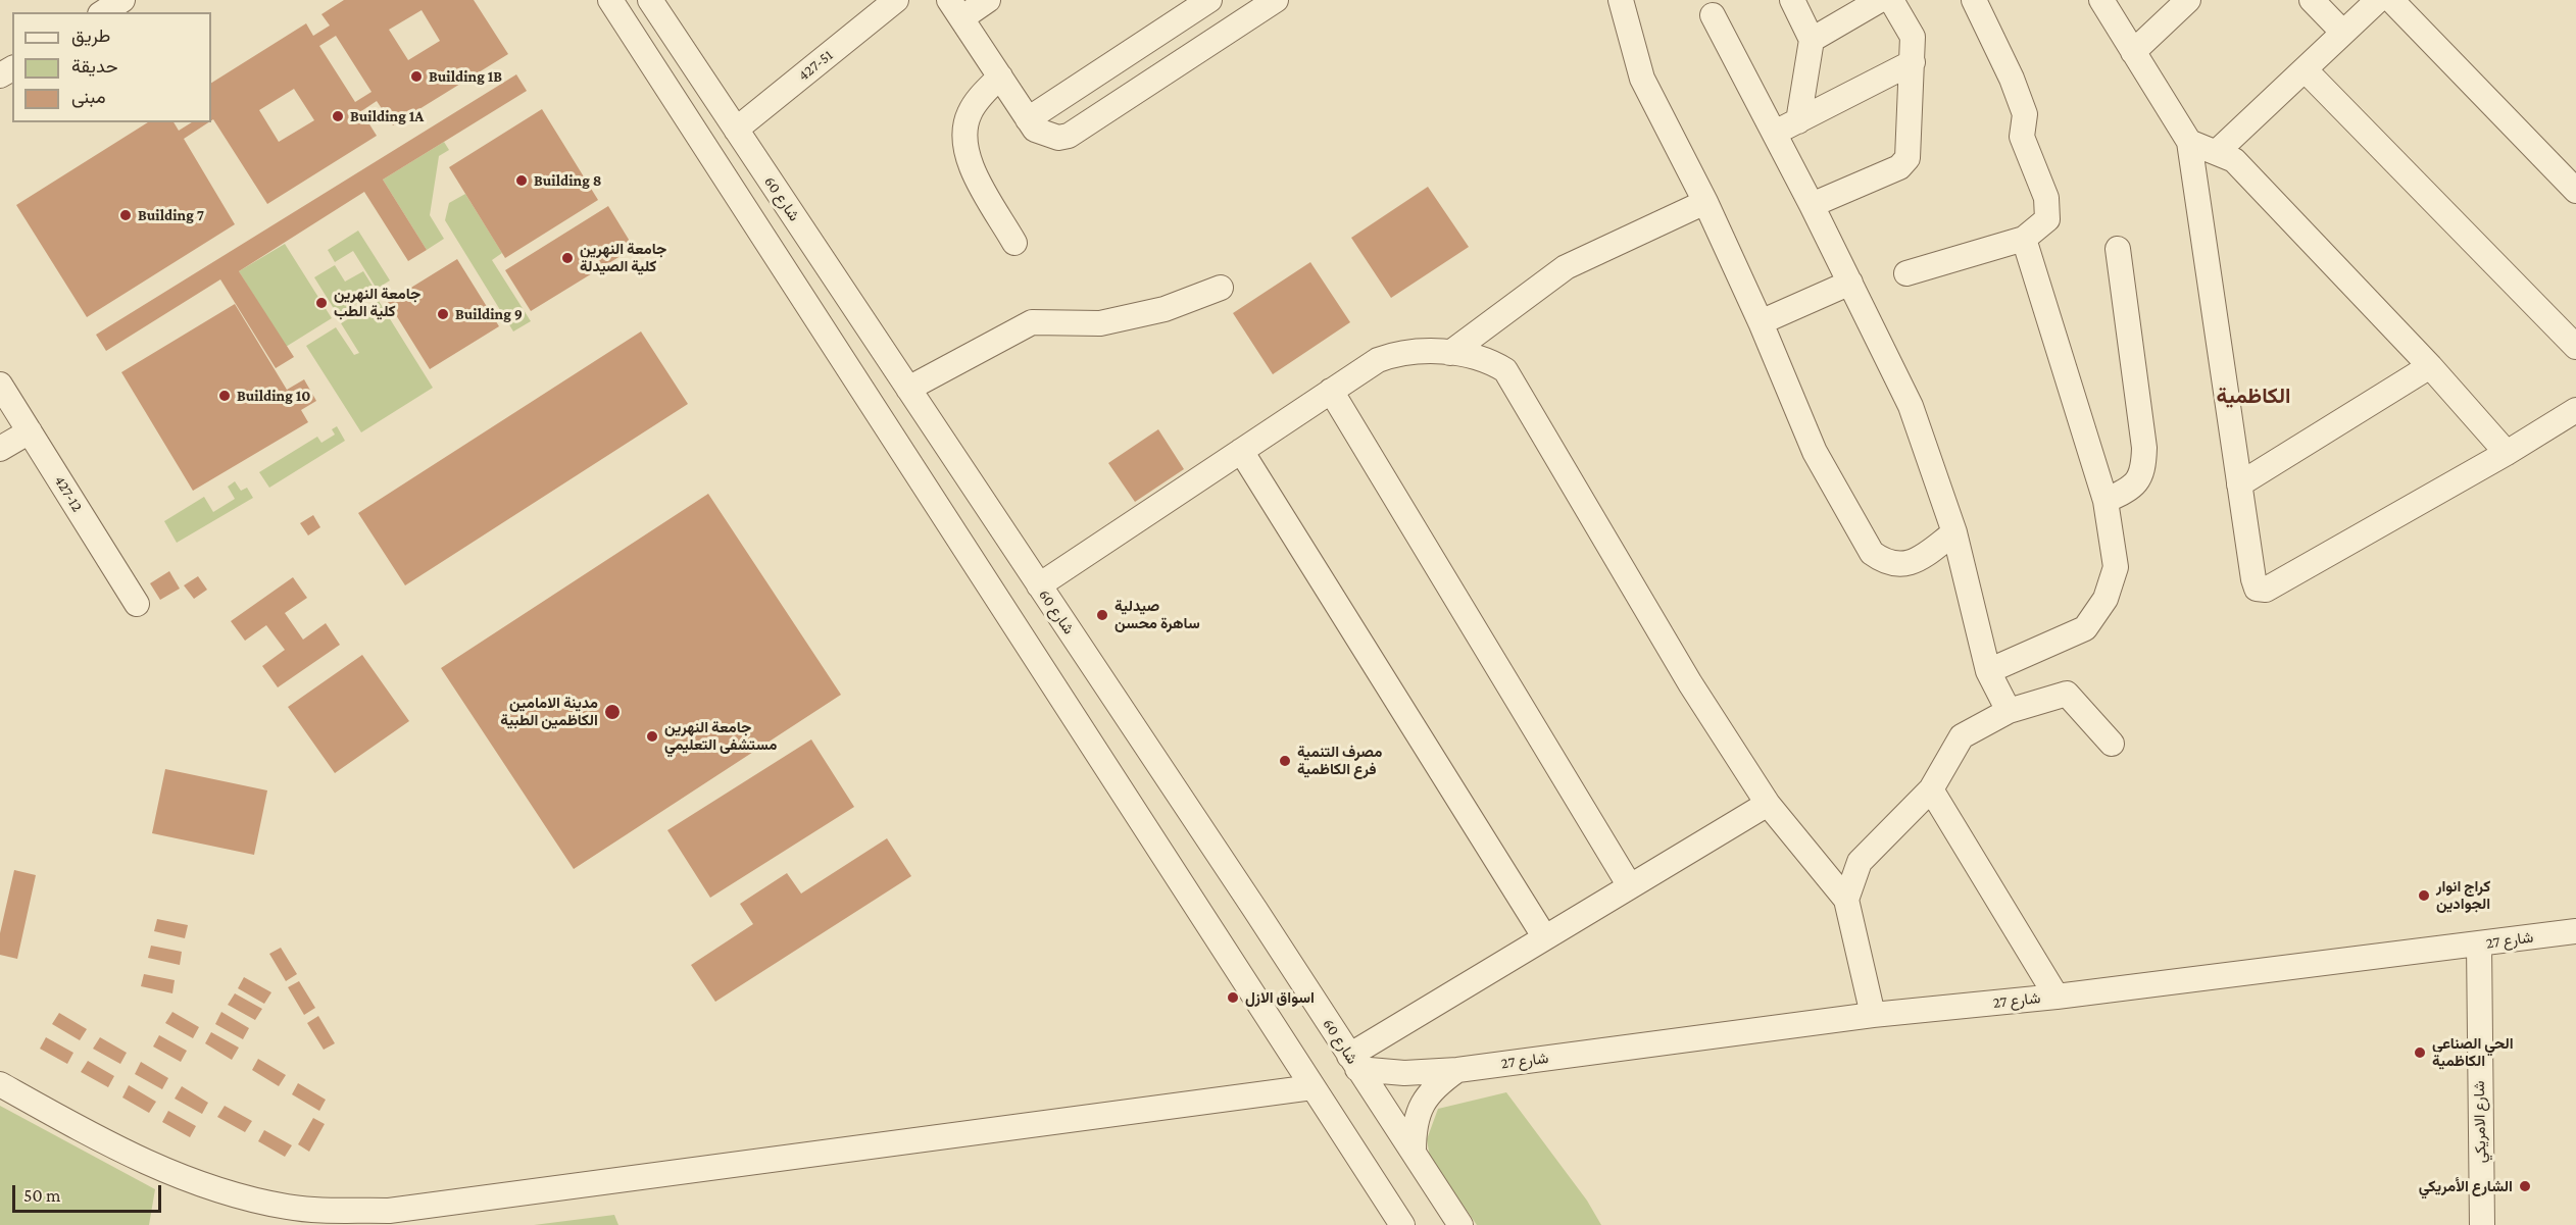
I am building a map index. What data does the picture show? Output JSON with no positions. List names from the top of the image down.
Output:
{
  "streets": {
    "street": [
      "427-51",
      "شارع 60",
      "427-12",
      "شارع 27",
      "شارع الامريكي"
    ]
  },
  "crossings": [
    ["427-51", "شارع 60"],
    ["شارع 60", "شارع 27"],
    ["شارع 27", "شارع الامريكي"]
  ],
  "districts": ["الكاظمية"],
  "places": [
    "Building 1B",
    "Building 1A",
    "Building 8",
    "Building 7",
    "جامعة النهرين كلية الصيدلة",
    "جامعة النهرين كلية الطب",
    "Building 9",
    "Building 10",
    "صيدلية ساهرة محسن",
    "مدينة الامامين الكاظمين الطبية",
    "جامعة النهرين مستشفى التعليمي",
    "مصرف التنمية فرع الكاظمية",
    "كراج انوار الجوادين",
    "اسواق الازل",
    "الحي الصناعي الكاظمية",
    "الشارع الأمريكي"
  ],
  "legend": ["طريق", "حديقة", "مبنى"],
  "scale_bar": "50 m"
}
